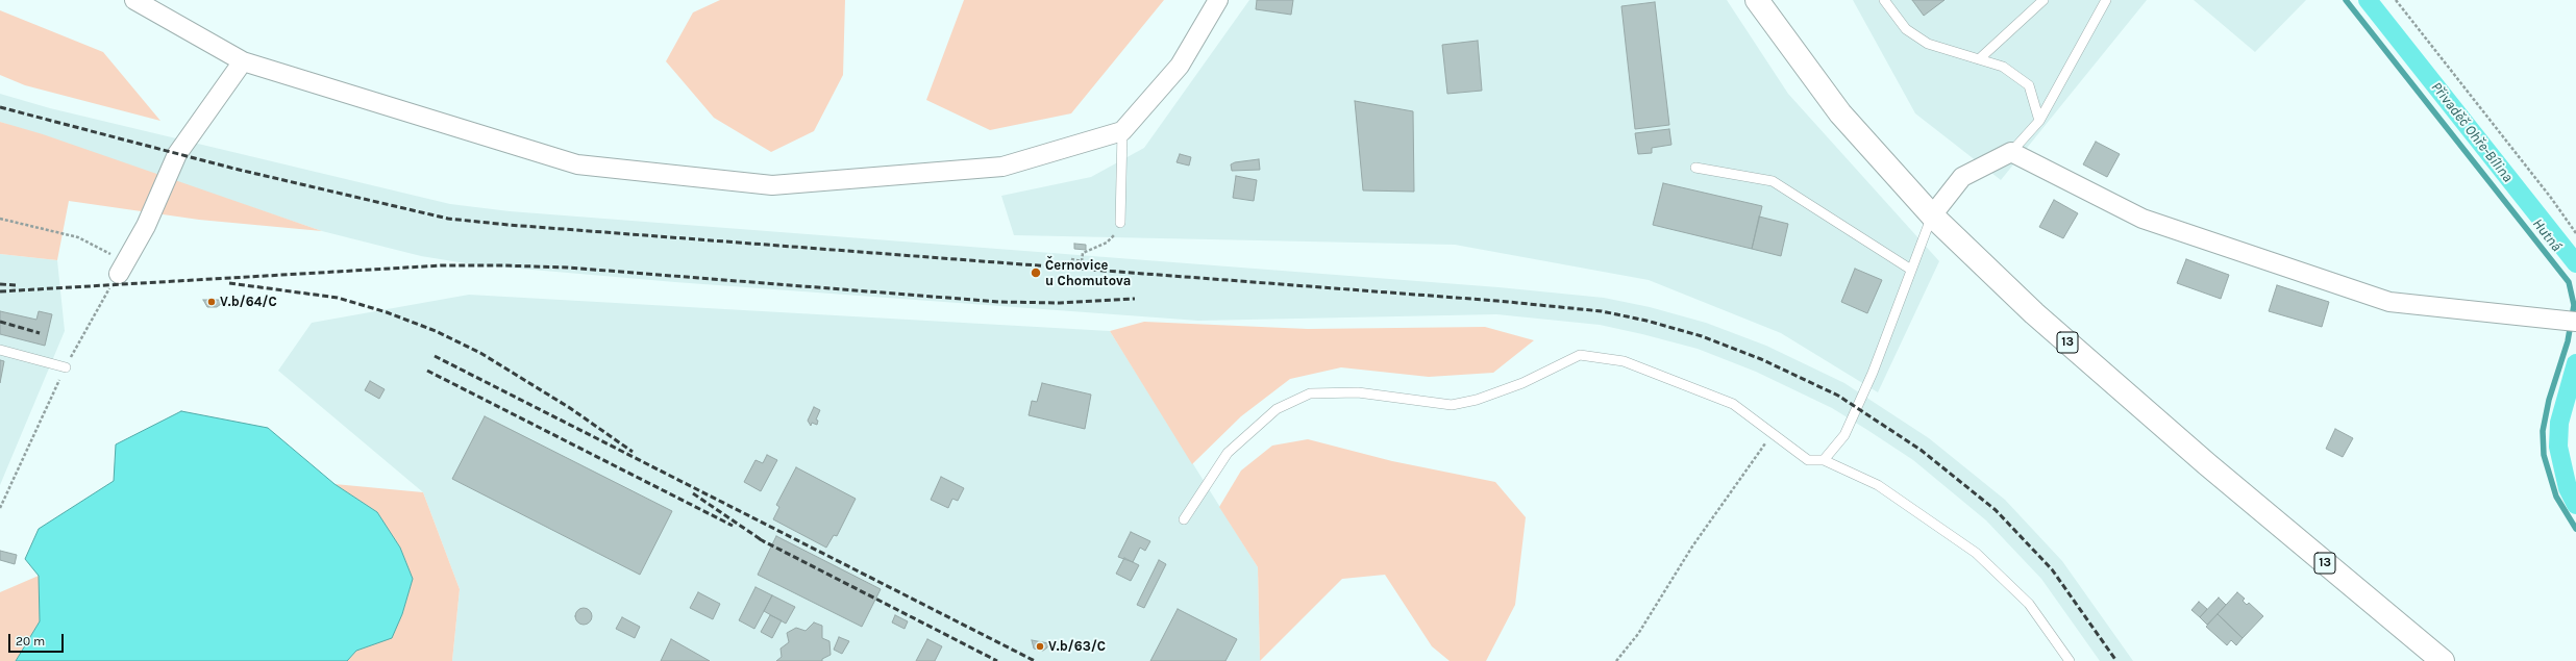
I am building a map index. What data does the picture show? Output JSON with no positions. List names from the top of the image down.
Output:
{
  "streets": {
    "main road": ["13"]
  },
  "water": ["Přivaděč Ohře-Bílina", "Hutná"],
  "places": ["Černovice u Chomutova", "V.b/64/C", "V.b/63/C"],
  "scale_bar": "20 m"
}
